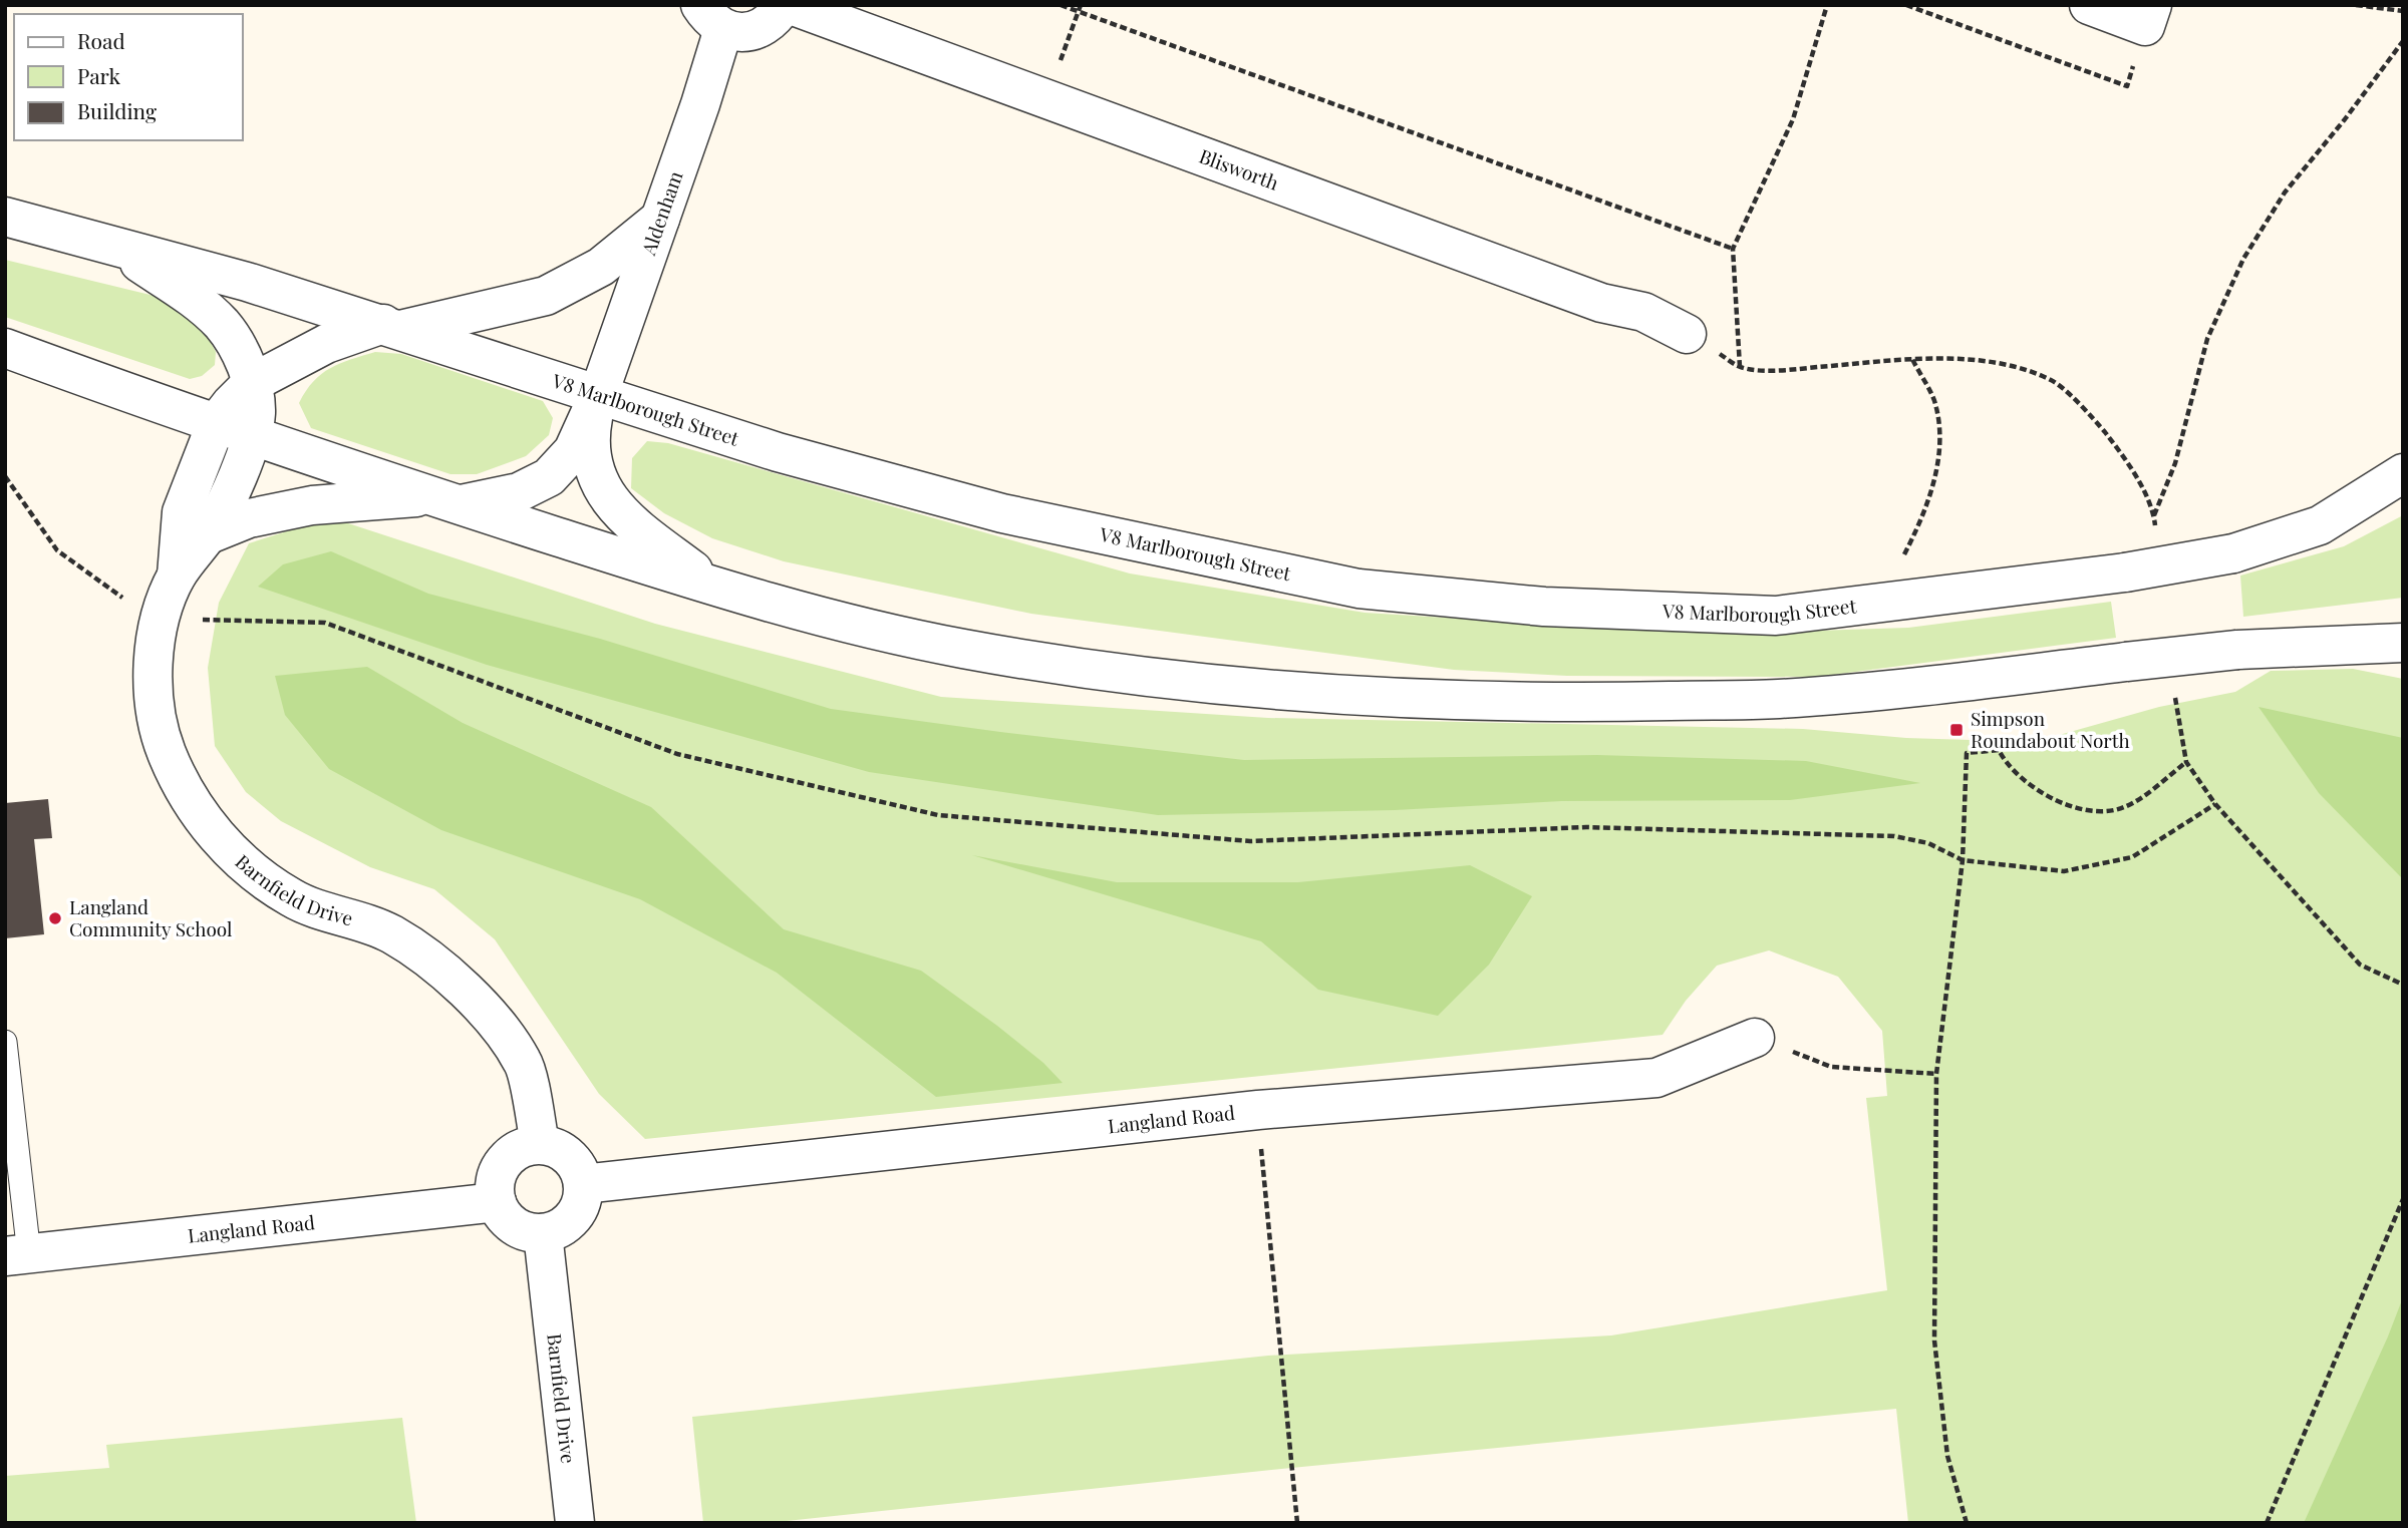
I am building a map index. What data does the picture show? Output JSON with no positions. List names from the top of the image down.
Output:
{
  "streets": {
    "street": [
      "Blisworth",
      "Aldenham",
      "V8 Marlborough Street",
      "Barnfield Drive",
      "Langland Road"
    ]
  },
  "crossings": [
    ["Aldenham", "V8 Marlborough Street"],
    ["V8 Marlborough Street", "Barnfield Drive"],
    ["Barnfield Drive", "Langland Road"]
  ],
  "places": {
    "transit": ["Simpson Roundabout North"],
    "other": ["Langland Community School"]
  },
  "legend": ["Road", "Park", "Building"]
}
